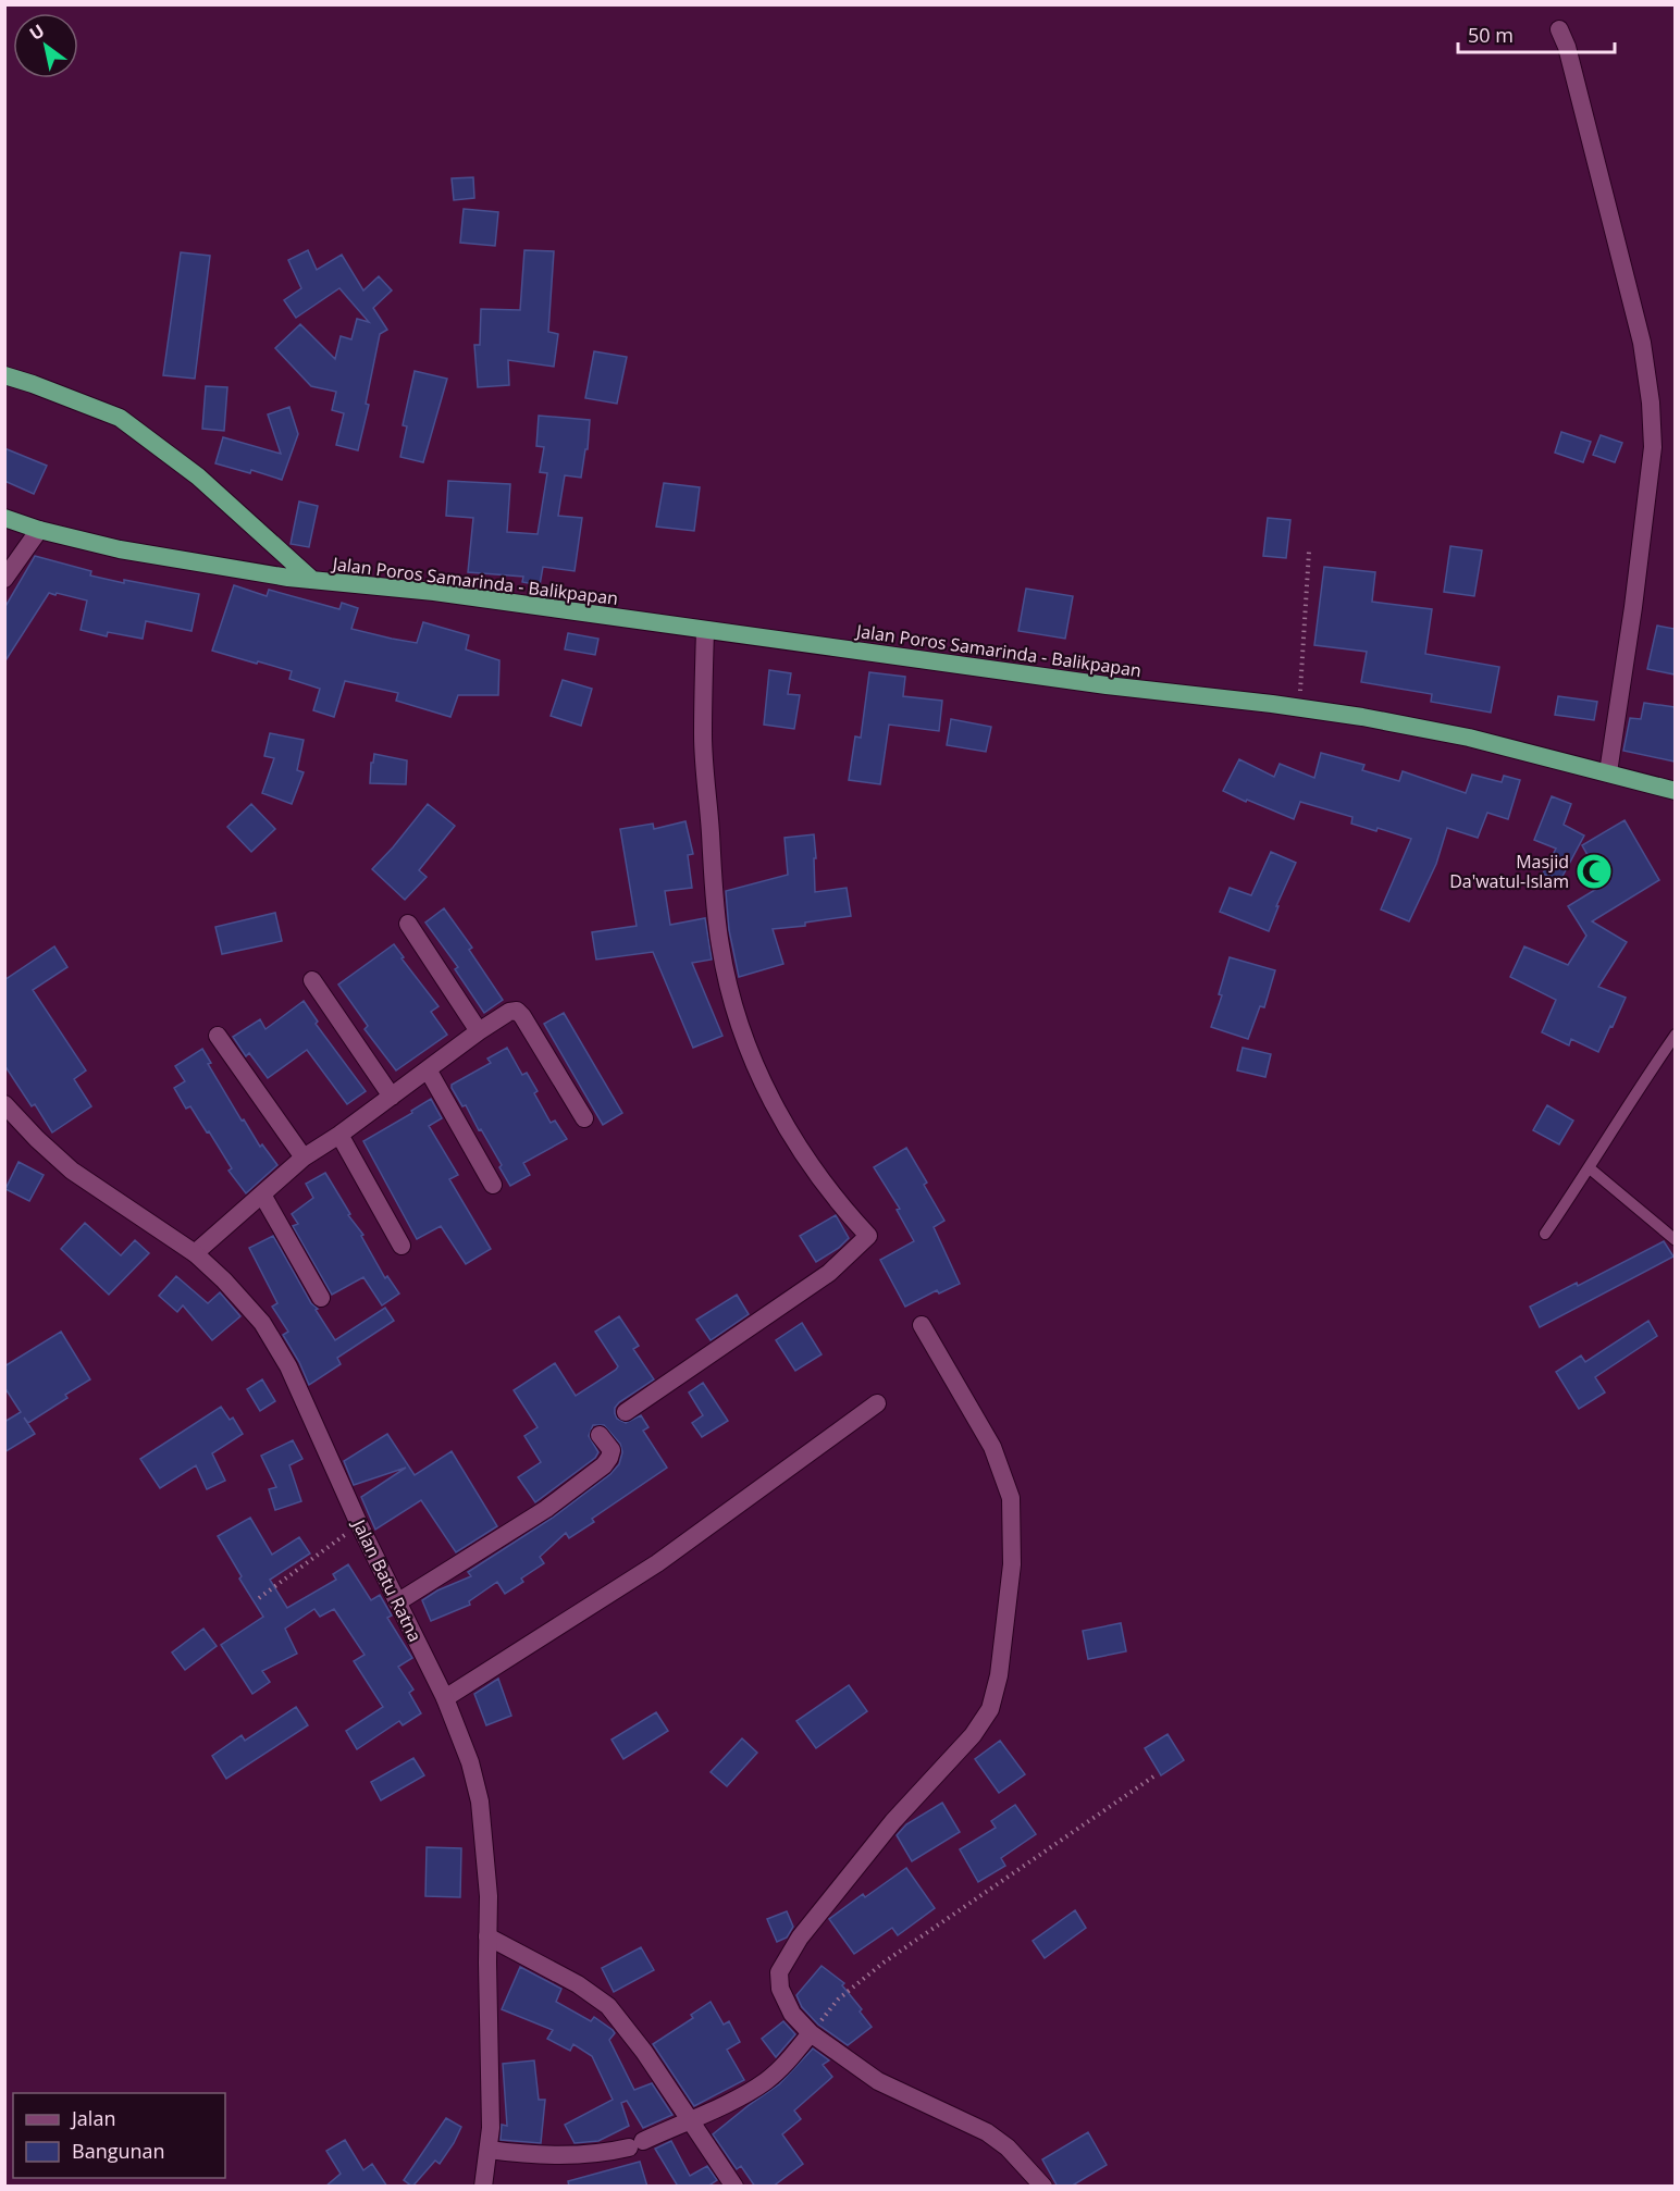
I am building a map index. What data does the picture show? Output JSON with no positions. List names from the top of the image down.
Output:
{
  "streets": {
    "highway": ["Jalan Poros Samarinda - Balikpapan"],
    "street": ["Jalan Batu Ratna"]
  },
  "places": {
    "mosque": ["Masjid Da'watul-Islam"]
  },
  "legend": ["Jalan", "Bangunan"],
  "scale_bar": "50 m",
  "north": "top left"
}
